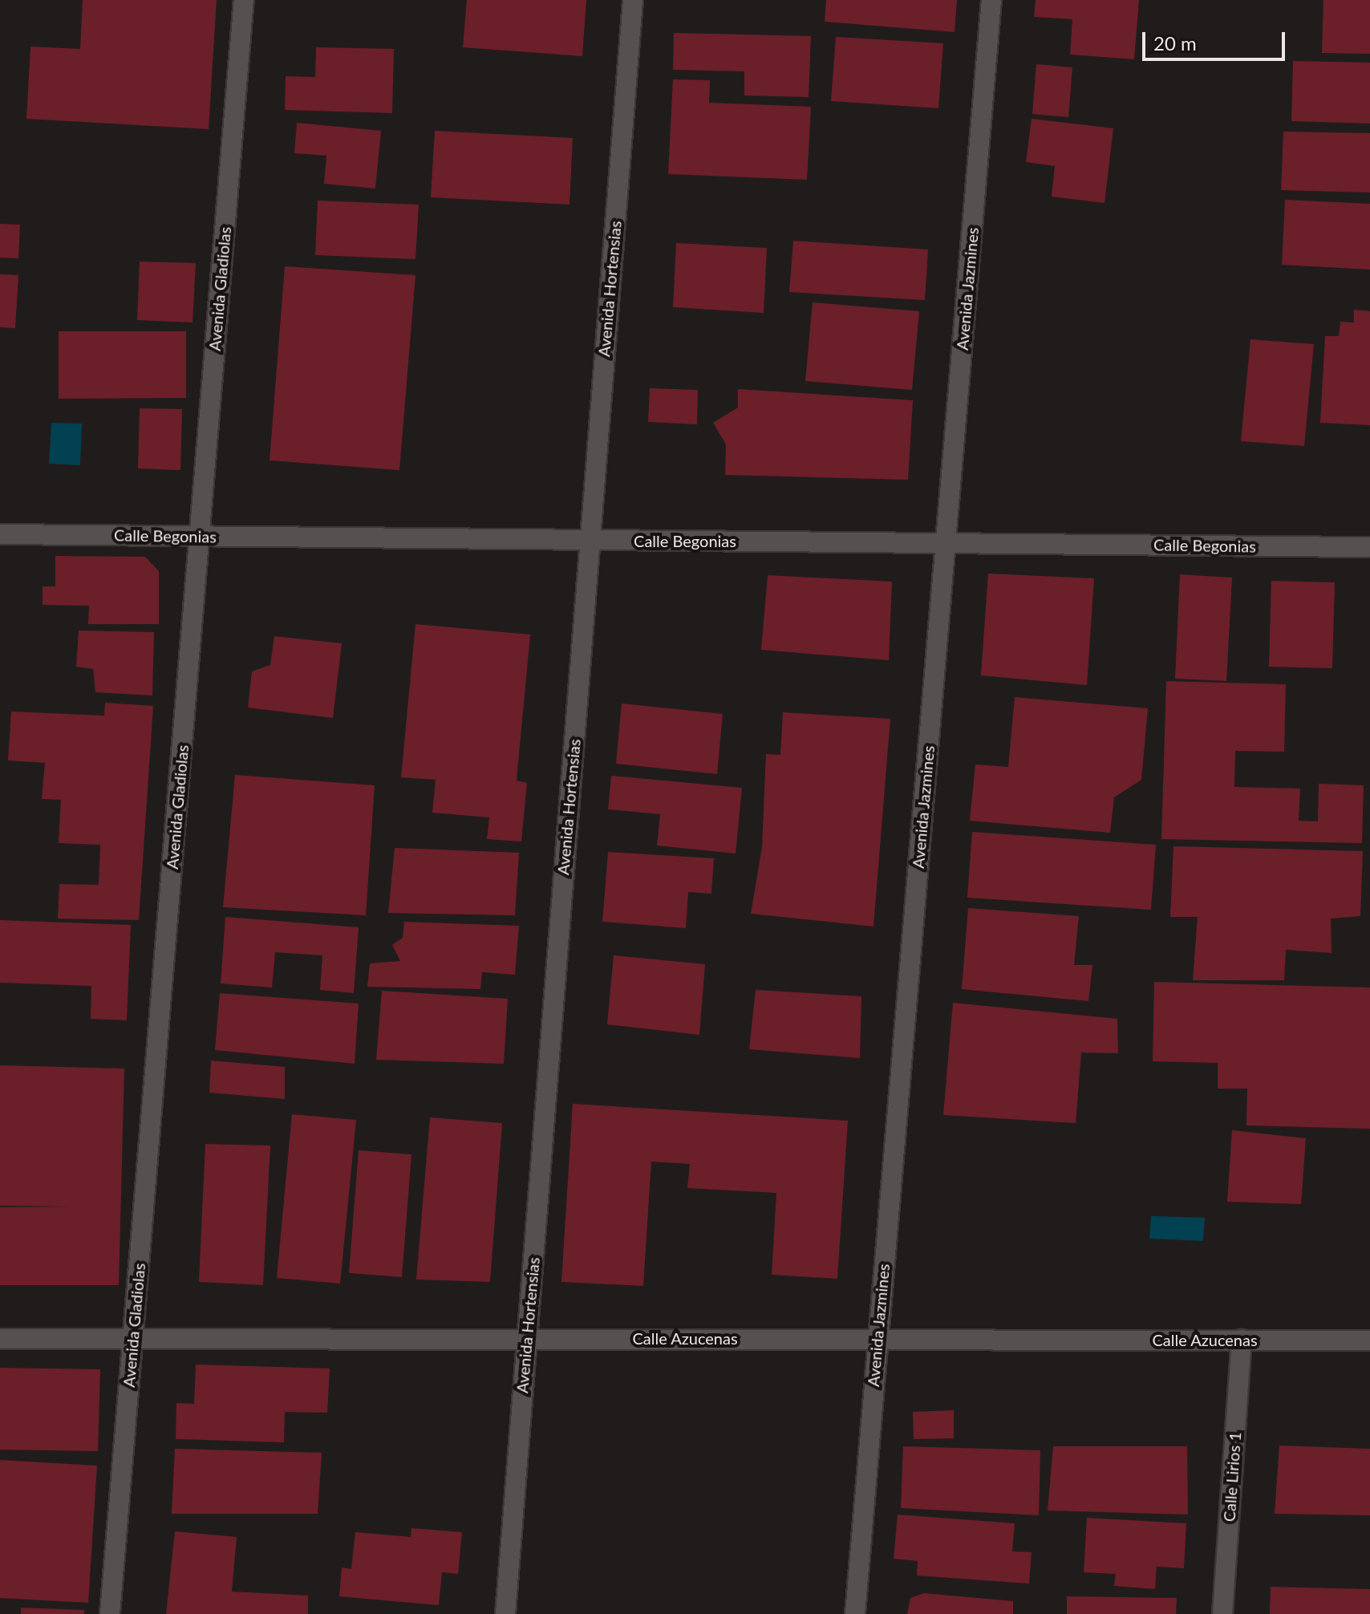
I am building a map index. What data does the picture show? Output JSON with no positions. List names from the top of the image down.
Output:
{
  "streets": {
    "street": [
      "Avenida Gladiolas",
      "Avenida Hortensias",
      "Avenida Jazmines",
      "Calle Begonias",
      "Calle Azucenas",
      "Calle Lirios 1"
    ]
  },
  "crossings": [
    ["Avenida Gladiolas", "Calle Begonias"],
    ["Avenida Gladiolas", "Calle Azucenas"],
    ["Avenida Hortensias", "Calle Begonias"],
    ["Avenida Hortensias", "Calle Azucenas"],
    ["Avenida Jazmines", "Calle Begonias"],
    ["Avenida Jazmines", "Calle Azucenas"],
    ["Calle Azucenas", "Calle Lirios 1"]
  ],
  "scale_bar": "20 m"
}
